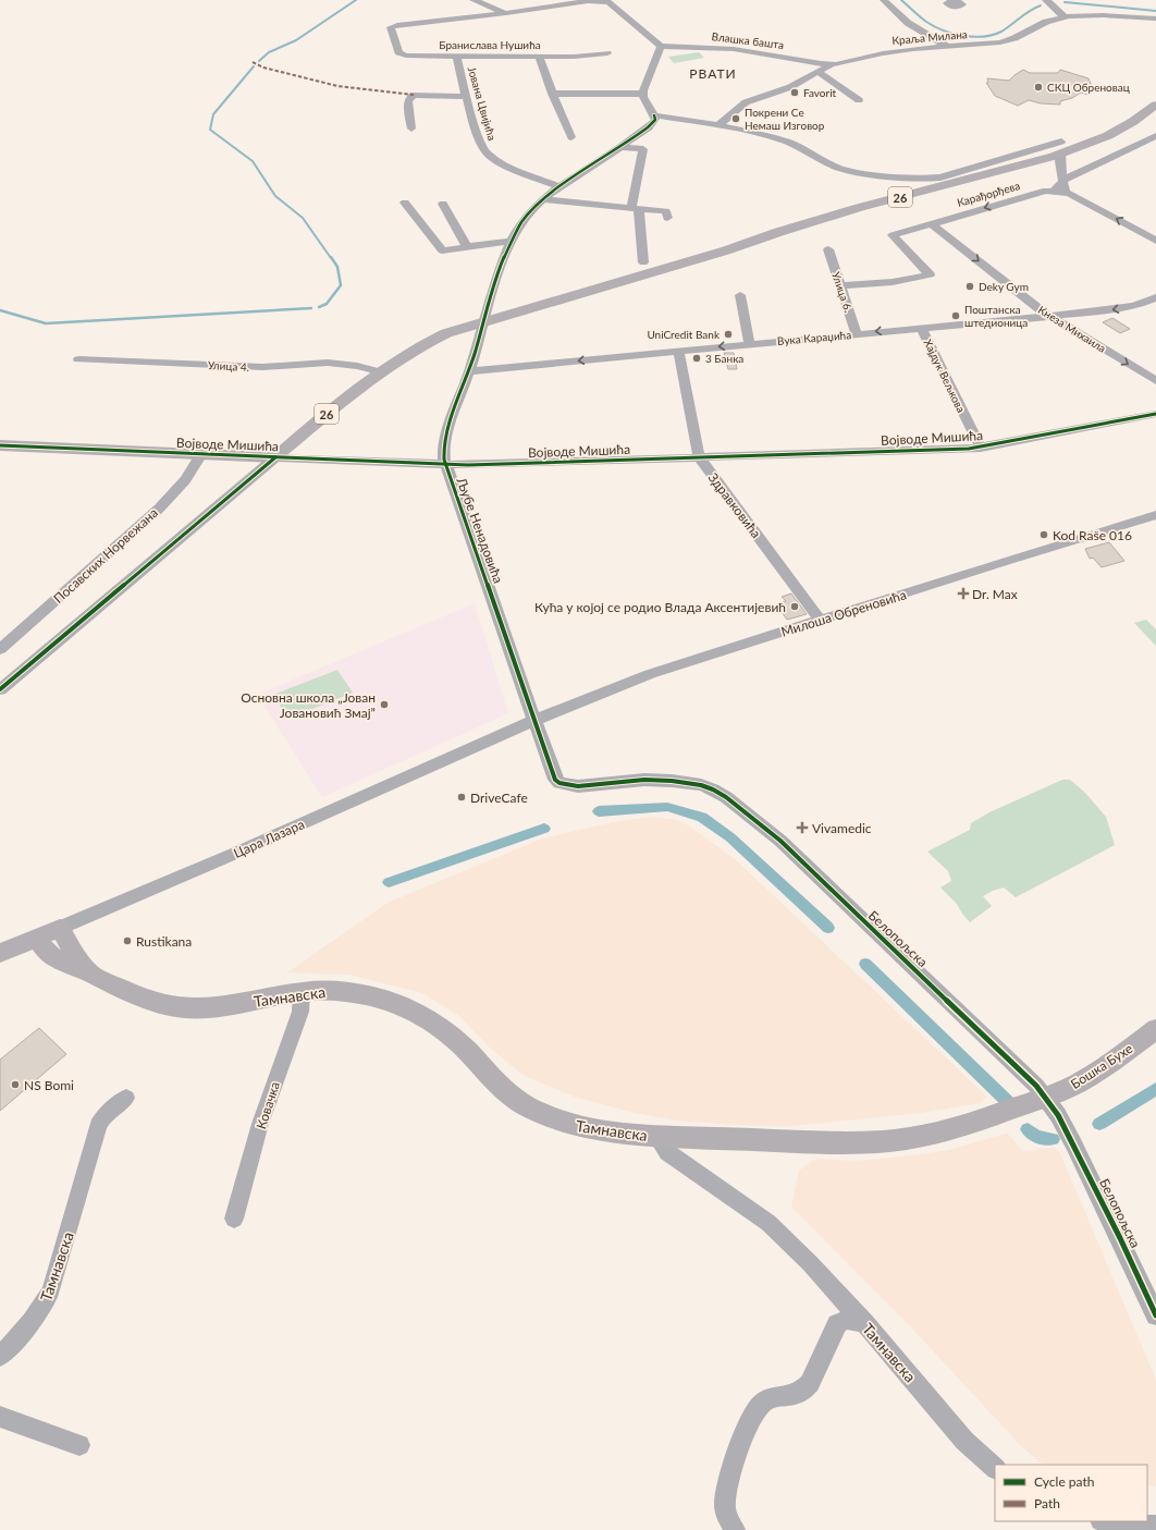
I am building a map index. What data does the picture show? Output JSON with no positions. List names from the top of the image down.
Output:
{
  "streets": {
    "main road": [
      "26",
      "Војводе Мишића",
      "Цара Лазара",
      "Тамнавска",
      "Бошка Бухе"
    ],
    "street": [
      "Краља Милана",
      "Влашка башта",
      "Бранислава Нушића",
      "Јована Цвијића",
      "Карађорђева",
      "Улица 6.",
      "Кнеза Михаила",
      "Вука Караџића",
      "Улица 4.",
      "Хајдук Вељкова",
      "Здравковића",
      "Љубе Ненадовића",
      "Посавских Норвежана",
      "Милоша Обреновића",
      "Белопољска",
      "Ковачка"
    ]
  },
  "crossings": [
    ["Краља Милана", "Влашка башта"],
    ["Бранислава Нушића", "Јована Цвијића"],
    ["Јована Цвијића", "Љубе Ненадовића"],
    ["Карађорђева", "Улица 6."],
    ["Карађорђева", "Кнеза Михаила"],
    ["26", "Улица 4."],
    ["26", "Војводе Мишића"],
    ["26", "Љубе Ненадовића"],
    ["Улица 6.", "Вука Караџића"],
    ["Кнеза Михаила", "Вука Караџића"],
    ["Вука Караџића", "Хајдук Вељкова"],
    ["Вука Караџића", "Здравковића"],
    ["Вука Караџића", "Љубе Ненадовића"],
    ["Хајдук Вељкова", "Војводе Мишића"],
    ["Војводе Мишића", "Здравковића"],
    ["Војводе Мишића", "Љубе Ненадовића"],
    ["Војводе Мишића", "Посавских Норвежана"],
    ["Здравковића", "Милоша Обреновића"],
    ["Љубе Ненадовића", "Милоша Обреновића"],
    ["Љубе Ненадовића", "Цара Лазара"],
    ["Љубе Ненадовића", "Белопољска"],
    ["Милоша Обреновића", "Цара Лазара"],
    ["Милоша Обреновића", "Белопољска"],
    ["Цара Лазара", "Белопољска"],
    ["Цара Лазара", "Тамнавска"],
    ["Белопољска", "Бошка Бухе"],
    ["Тамнавска", "Бошка Бухе"],
    ["Тамнавска", "Ковачка"]
  ],
  "one_way": ["Кнеза Михаила", "Вука Караџића"],
  "districts": ["РВАТИ"],
  "places": {
    "other": [
      "СКЦ Обреновац",
      "Favorit",
      "Покрени Се Немаш Изговор",
      "Deky Gym",
      "Поштанска штедионица",
      "UniCredit Bank",
      "3 Банка",
      "Kod Raše 016",
      "Кућа у којој се родио Влада Аксентијевић",
      "Основна школа „Јован Јовановић Змај”",
      "DriveCafe",
      "Rustikana",
      "NS Bomi"
    ],
    "health": ["Dr. Max", "Vivamedic"]
  },
  "legend": ["Cycle path", "Path"]
}
